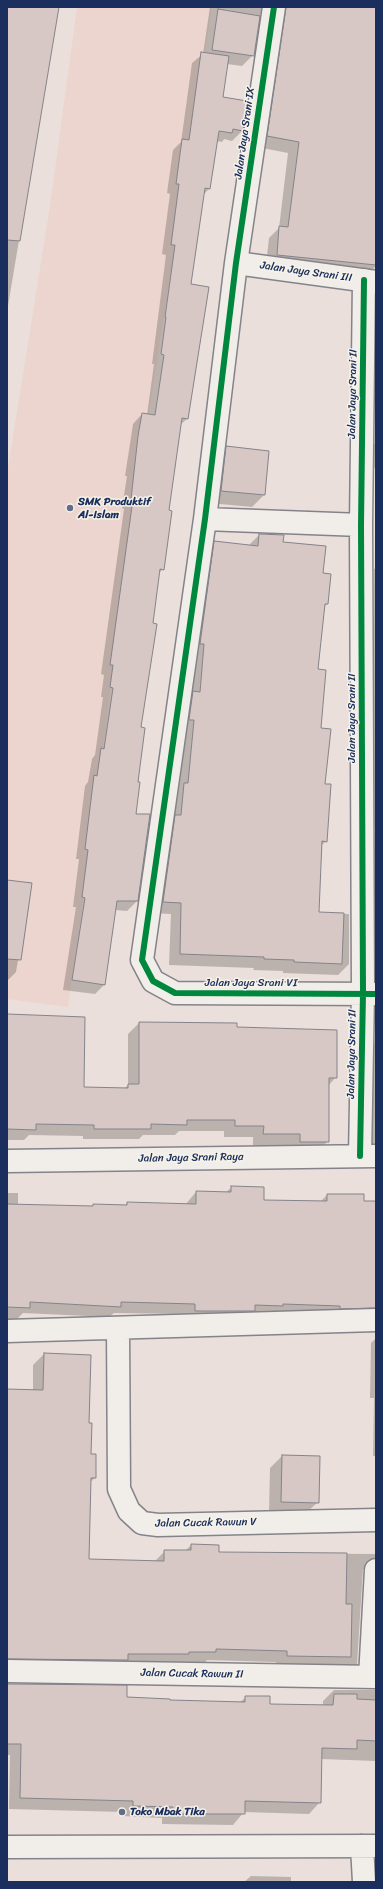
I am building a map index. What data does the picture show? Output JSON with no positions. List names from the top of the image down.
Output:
{
  "streets": {
    "street": [
      "Jalan Jaya Srani IX",
      "Jalan Jaya Srani III",
      "Jalan Jaya Srani II",
      "Jalan Jaya Srani VI",
      "Jalan Jaya Srani Raya",
      "Jalan Cucak Rawun V",
      "Jalan Cucak Rawun II"
    ]
  },
  "crossings": [
    ["Jalan Jaya Srani IX", "Jalan Jaya Srani III"],
    ["Jalan Jaya Srani IX", "Jalan Jaya Srani VI"],
    ["Jalan Jaya Srani III", "Jalan Jaya Srani II"],
    ["Jalan Jaya Srani II", "Jalan Jaya Srani VI"],
    ["Jalan Jaya Srani II", "Jalan Jaya Srani Raya"]
  ],
  "places": ["SMK Produktif Al-Islam", "Toko Mbak Tika"]
}
